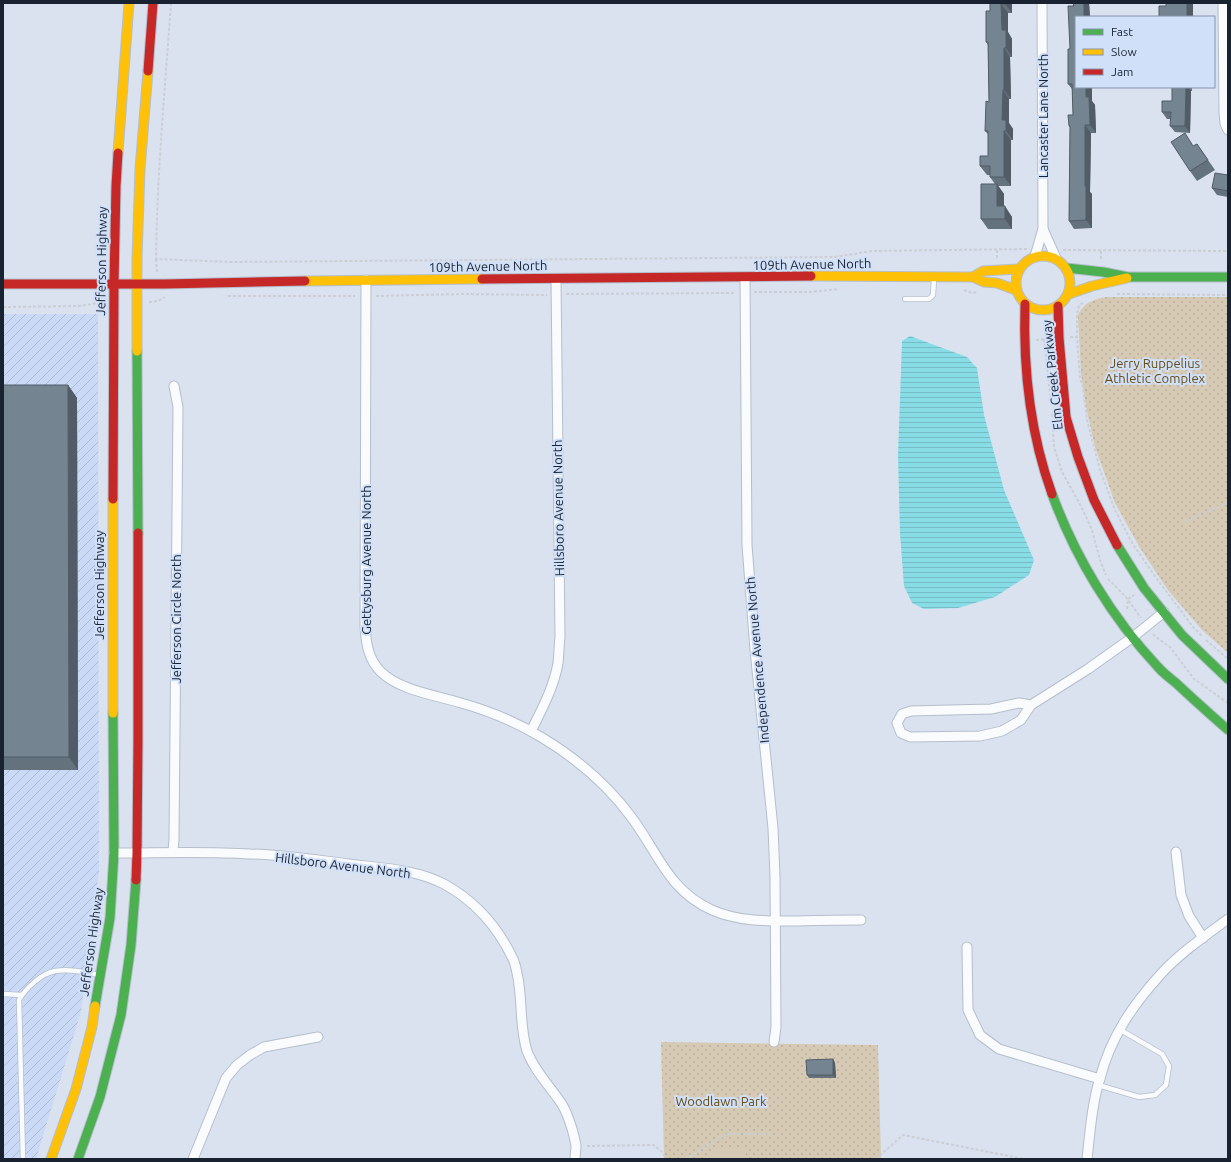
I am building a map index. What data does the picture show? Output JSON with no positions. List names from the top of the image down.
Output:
{
  "streets": {
    "street": [
      "Lancaster Lane North",
      "Jefferson Highway",
      "109th Avenue North",
      "Elm Creek Parkway",
      "Hillsboro Avenue North",
      "Gettysburg Avenue North",
      "Jefferson Circle North",
      "Independence Avenue North"
    ]
  },
  "crossings": [
    ["Lancaster Lane North", "109th Avenue North"],
    ["Lancaster Lane North", "Elm Creek Parkway"],
    ["Jefferson Highway", "109th Avenue North"],
    ["Jefferson Highway", "Hillsboro Avenue North"],
    ["109th Avenue North", "Elm Creek Parkway"],
    ["109th Avenue North", "Hillsboro Avenue North"],
    ["109th Avenue North", "Gettysburg Avenue North"],
    ["109th Avenue North", "Independence Avenue North"],
    ["Hillsboro Avenue North", "Gettysburg Avenue North"],
    ["Hillsboro Avenue North", "Jefferson Circle North"],
    ["Gettysburg Avenue North", "Independence Avenue North"]
  ],
  "parks": ["Jerry Ruppelius Athletic Complex", "Woodlawn Park"],
  "legend": ["Fast", "Slow", "Jam"]
}
